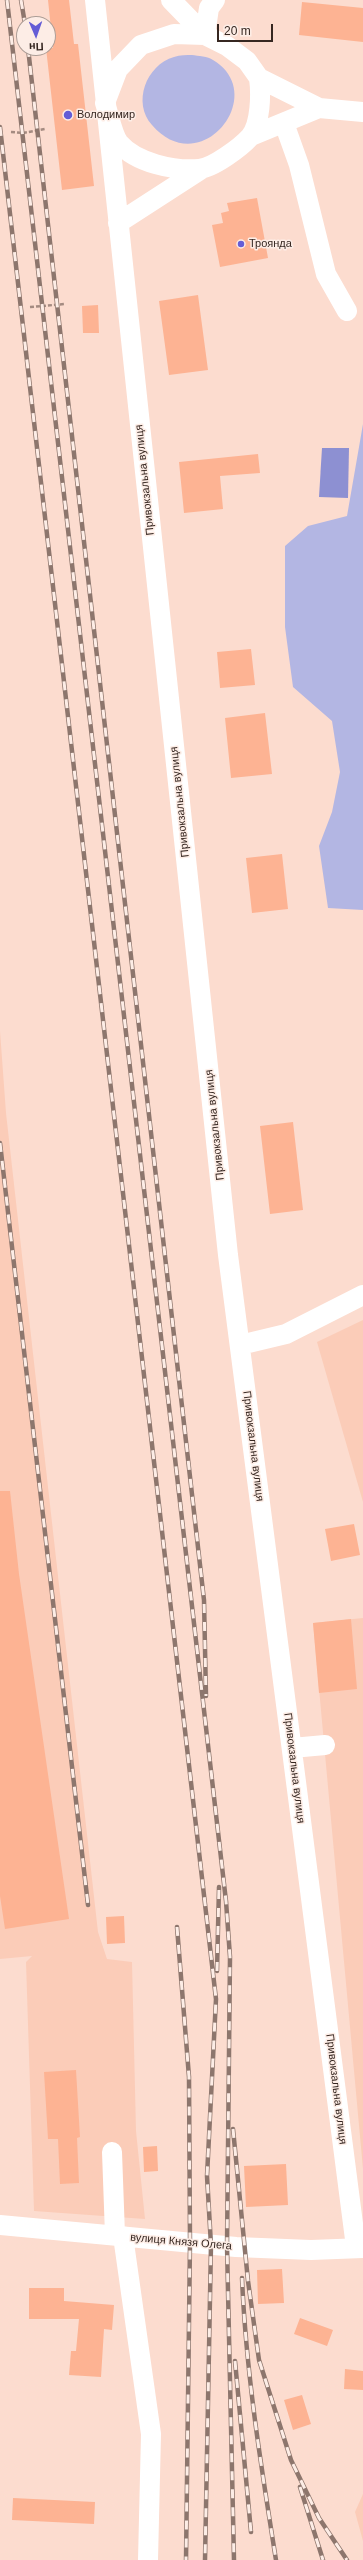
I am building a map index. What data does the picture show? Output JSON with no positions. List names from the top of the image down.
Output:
{
  "streets": {
    "street": ["Привокзальна вулиця", "вулиця Князя Олега"]
  },
  "crossings": [
    ["Привокзальна вулиця", "вулиця Князя Олега"]
  ],
  "places": ["Володимир", "Троянда"],
  "scale_bar": "20 m",
  "north": "bottom"
}
